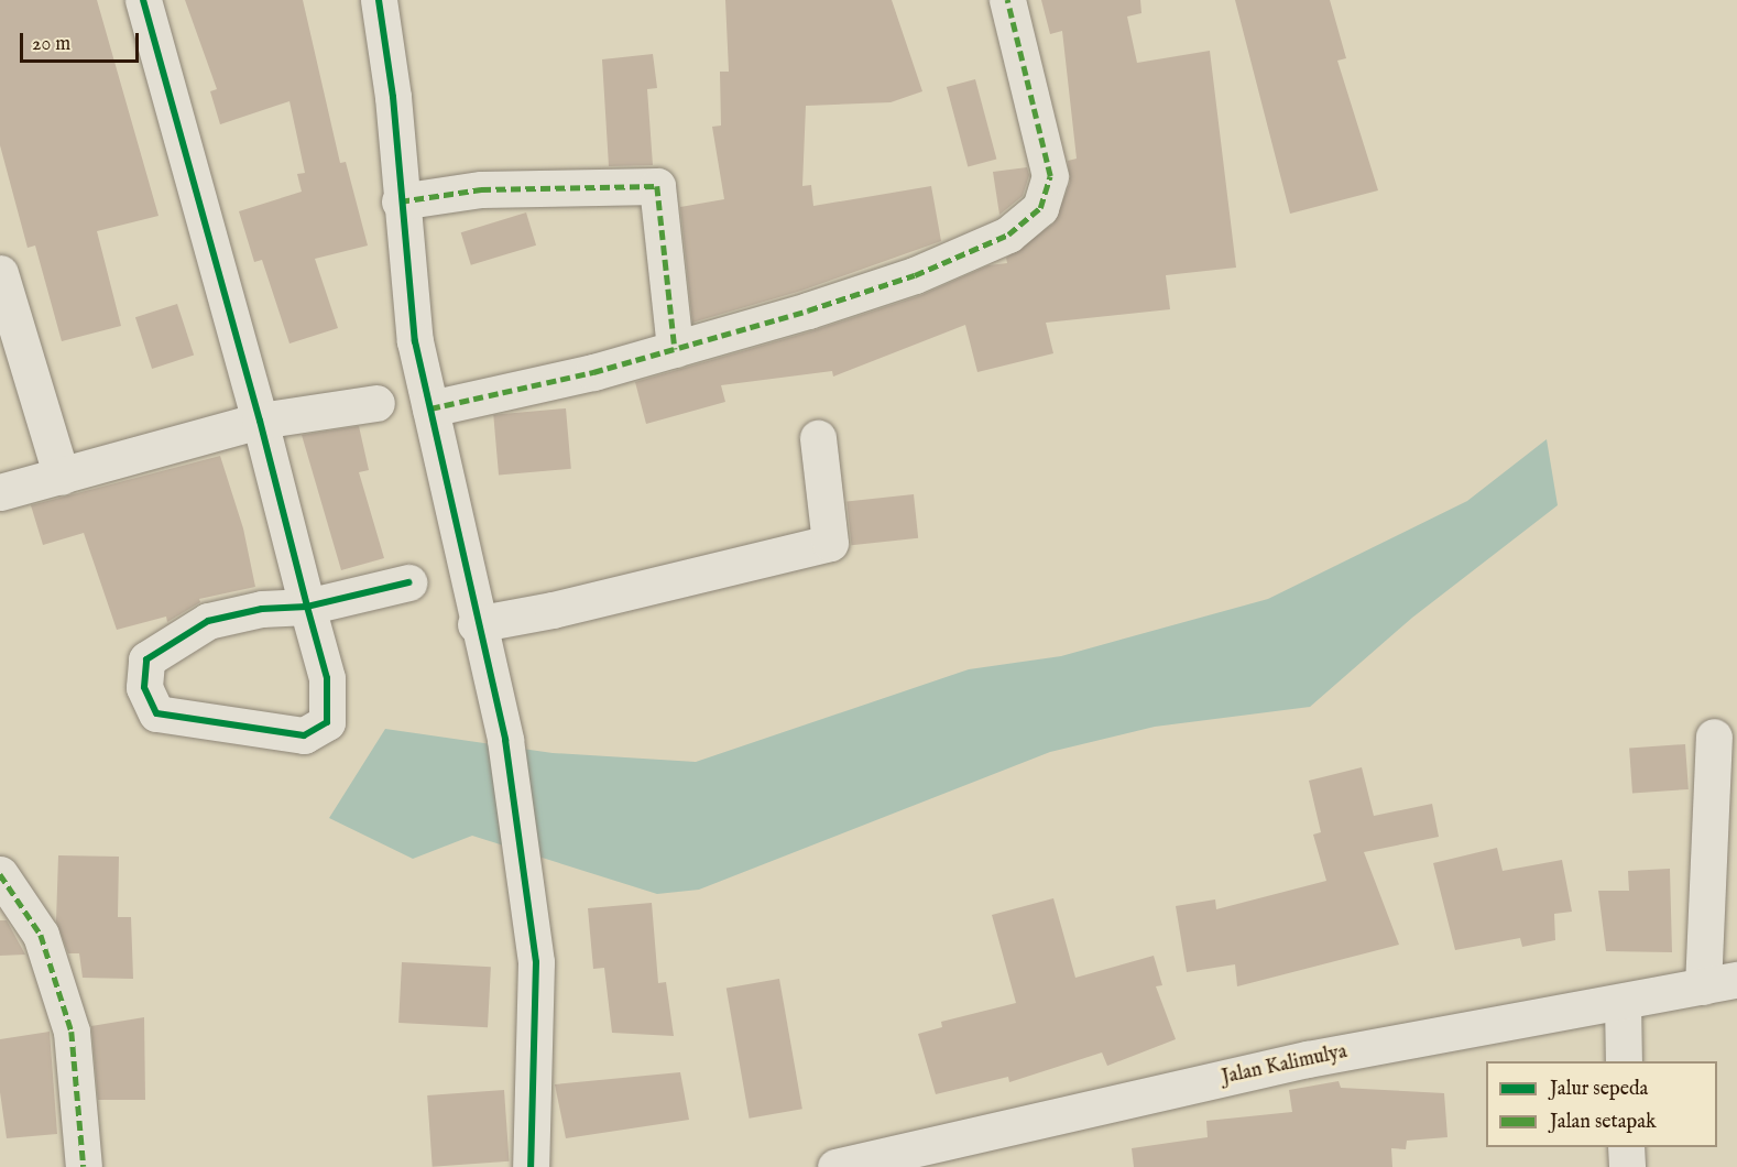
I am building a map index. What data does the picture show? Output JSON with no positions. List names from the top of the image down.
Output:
{
  "streets": {
    "street": ["Jalan Kalimulya"]
  },
  "legend": ["Jalur sepeda", "Jalan setapak"],
  "scale_bar": "20 m"
}
